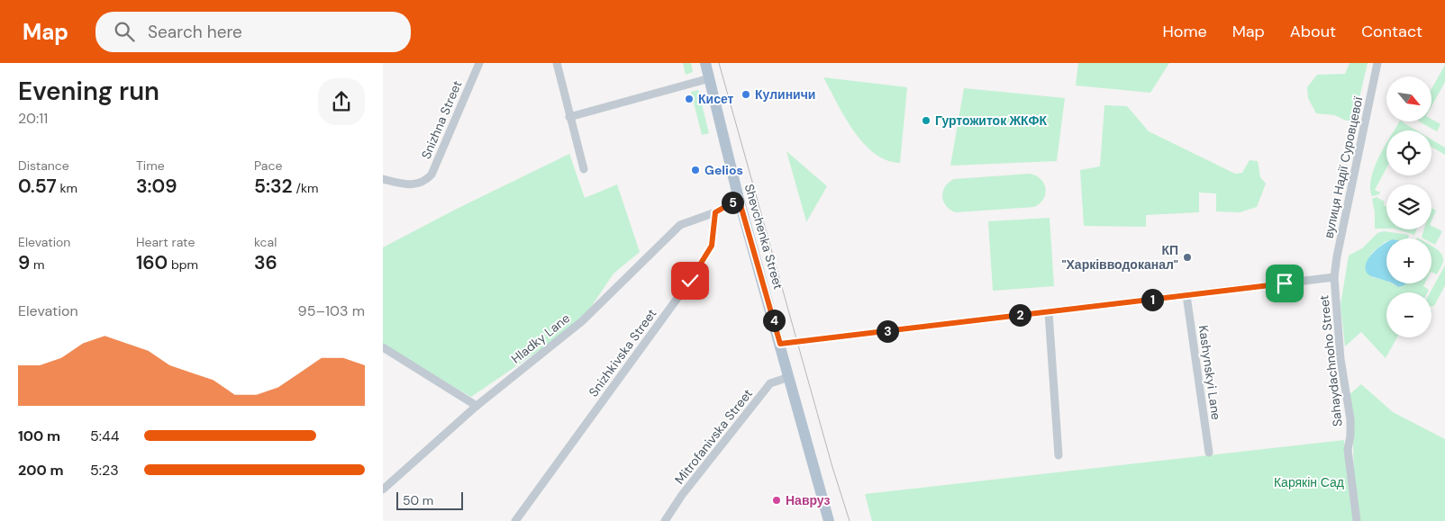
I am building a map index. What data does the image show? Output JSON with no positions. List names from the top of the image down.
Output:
{
  "streets": {
    "main road": ["Shevchenka Street"],
    "street": [
      "Snizhna Street",
      "вулиця Надії Суровцевої",
      "Hladky Lane",
      "Snizhkivska Street",
      "Sahaydachnoho Street",
      "Kashynskyi Lane",
      "Mitrofanivska Street"
    ]
  },
  "crossings": [
    ["вулиця Надії Суровцевої", "Sahaydachnoho Street"],
    ["Shevchenka Street", "Mitrofanivska Street"],
    ["Hladky Lane", "Snizhkivska Street"]
  ],
  "parks": ["Карякін Сад"],
  "places": [
    "Кулиничи",
    "Кисет",
    "Гуртожиток ЖКФК",
    "Gelios",
    "КП \"Харківводоканал\"",
    "Навруз"
  ],
  "scale_bar": "50 m",
  "north": "bottom right",
  "page": {
    "header": "Map",
    "search": "Search here",
    "nav": [
      "Home",
      "Map",
      "About",
      "Contact"
    ],
    "heading": ["Evening run", "20:11"],
    "map_buttons": ["+", "−"],
    "stats": [
      ["Distance", "0.57 km"],
      ["Time", "3:09"],
      ["Pace", "5:32 /km"],
      ["Elevation", "9 m"],
      ["Heart rate", "160 bpm"],
      ["kcal", "36"]
    ],
    "pins": [
      "5",
      "1",
      "2",
      "4",
      "3"
    ],
    "chart": ["Elevation", "95–103 m"],
    "list": [
      {
        "name": "100 m",
        "note": "5:44"
      },
      {
        "name": "200 m",
        "note": "5:23"
      }
    ],
    "scale": "50 m"
  }
}
